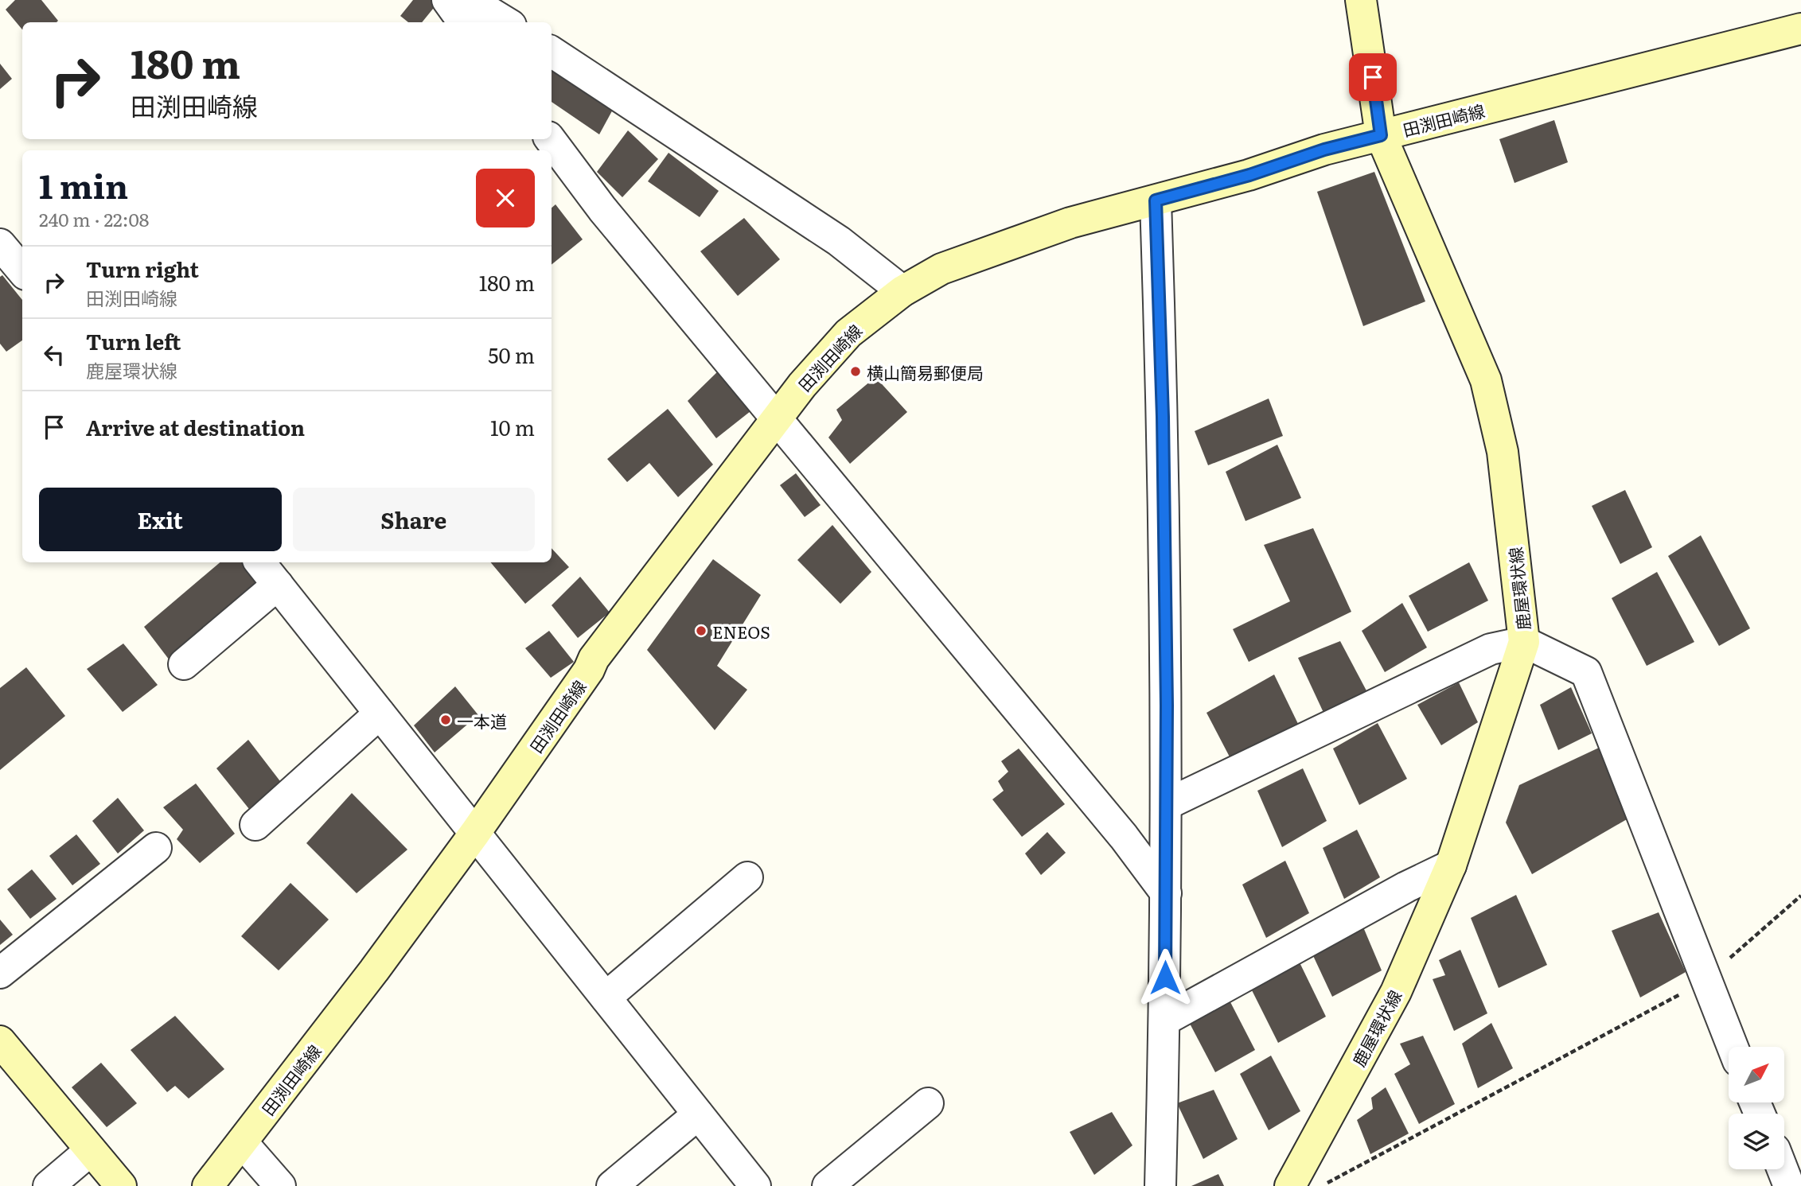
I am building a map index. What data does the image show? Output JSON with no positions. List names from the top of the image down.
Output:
{
  "streets": {
    "main road": ["田渕田崎線", "鹿屋環状線"]
  },
  "crossings": [
    ["田渕田崎線", "鹿屋環状線"]
  ],
  "places": ["横山簡易郵便局", "ENEOS", "一本道"],
  "north": "top right",
  "page": {
    "turn": ["180 m", "田渕田崎線"],
    "heading": ["1 min", "240 m · 22:08"],
    "list": [
      {
        "name": "Turn right",
        "note": "田渕田崎線",
        "value": "180 m"
      },
      {
        "name": "Turn left",
        "note": "鹿屋環状線",
        "value": "50 m"
      },
      {
        "name": "Arrive at destination",
        "value": "10 m"
      }
    ],
    "buttons": ["Exit", "Share"]
  }
}
